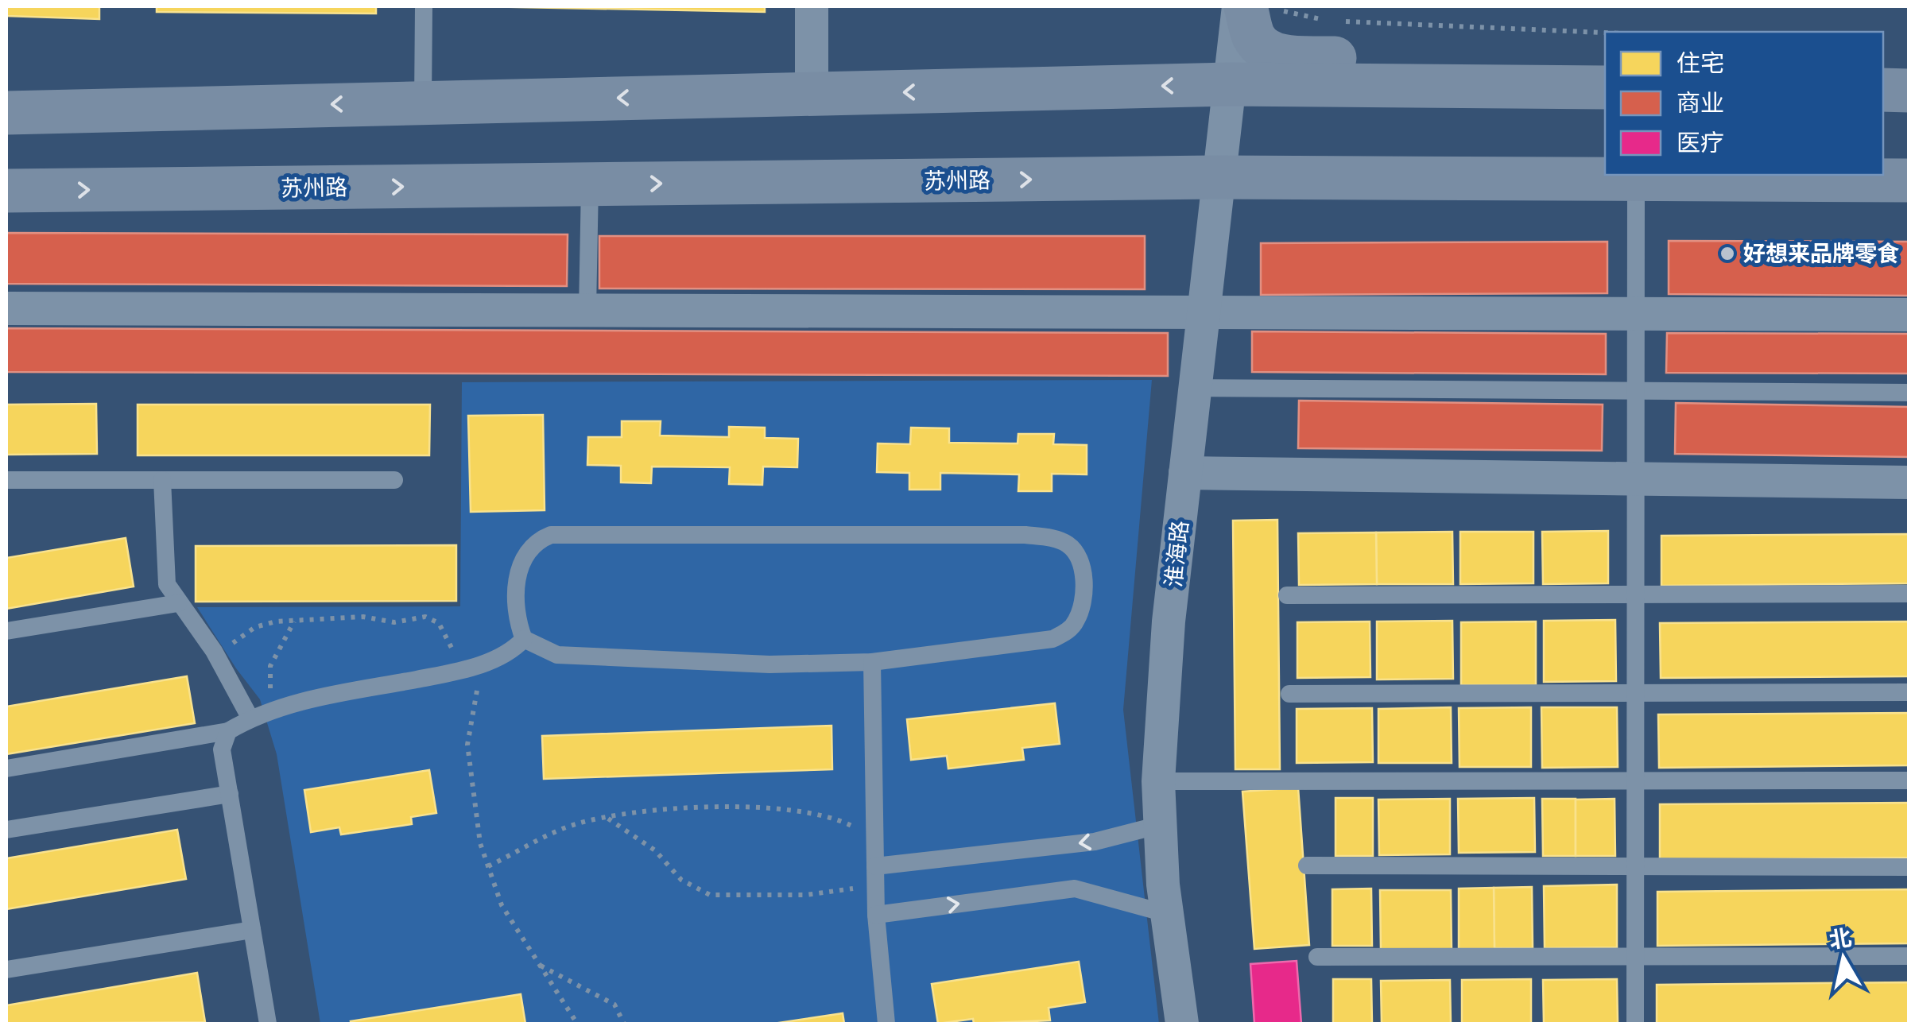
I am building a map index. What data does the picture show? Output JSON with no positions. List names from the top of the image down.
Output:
{
  "streets": {
    "main road": ["苏州路"],
    "street": ["淮海路"]
  },
  "crossings": [
    ["苏州路", "淮海路"]
  ],
  "places": ["好想来品牌零食"],
  "legend": ["住宅", "商业", "医疗"],
  "north": "top"
}
